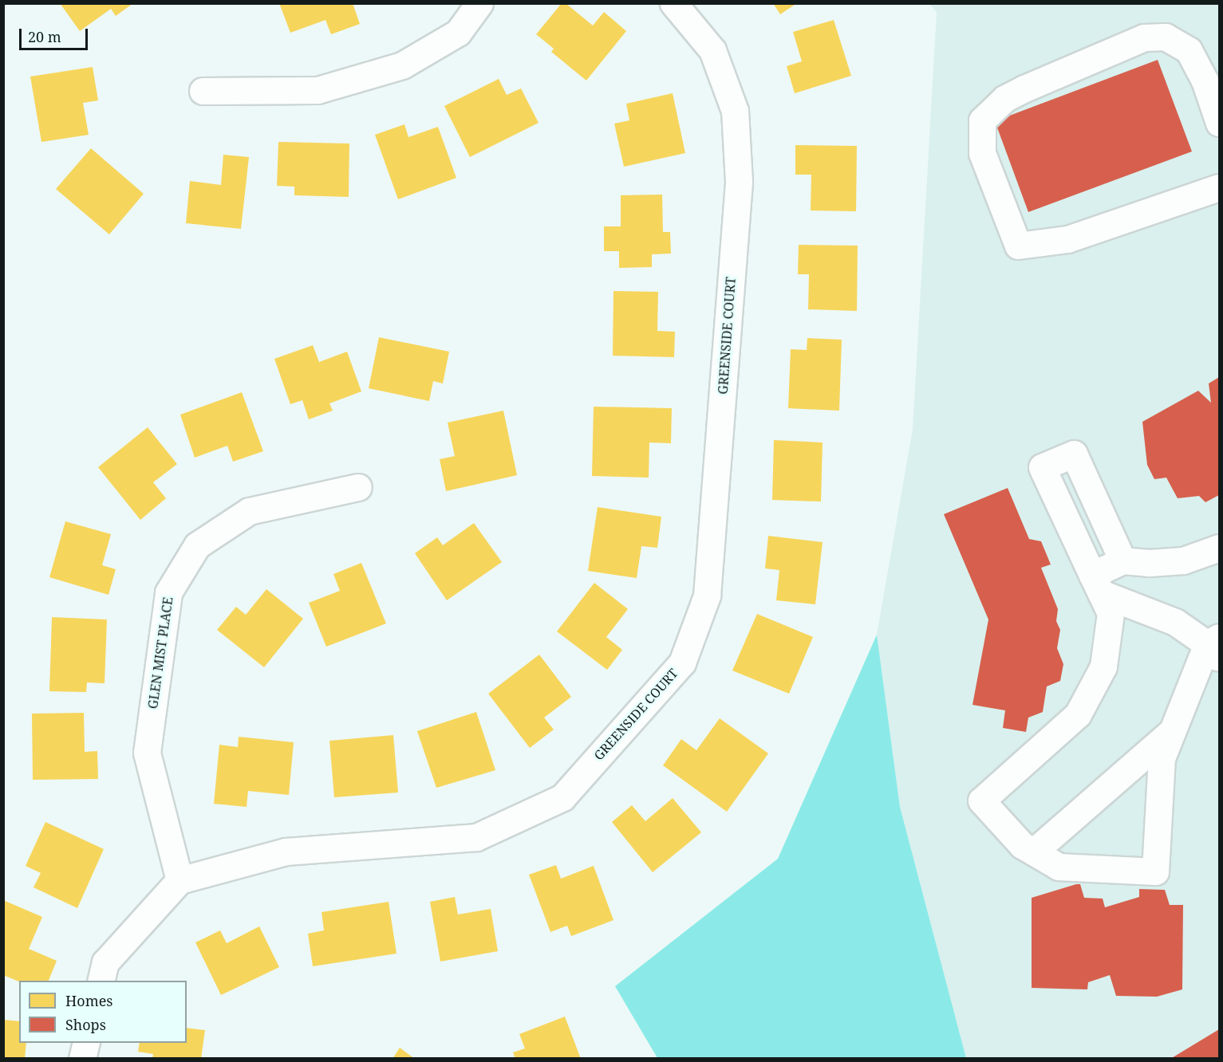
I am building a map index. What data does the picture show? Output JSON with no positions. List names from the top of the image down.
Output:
{
  "streets": {
    "street": ["GREENSIDE COURT", "GLEN MIST PLACE"]
  },
  "crossings": [
    ["GREENSIDE COURT", "GLEN MIST PLACE"]
  ],
  "legend": ["Homes", "Shops"],
  "scale_bar": "20 m"
}
